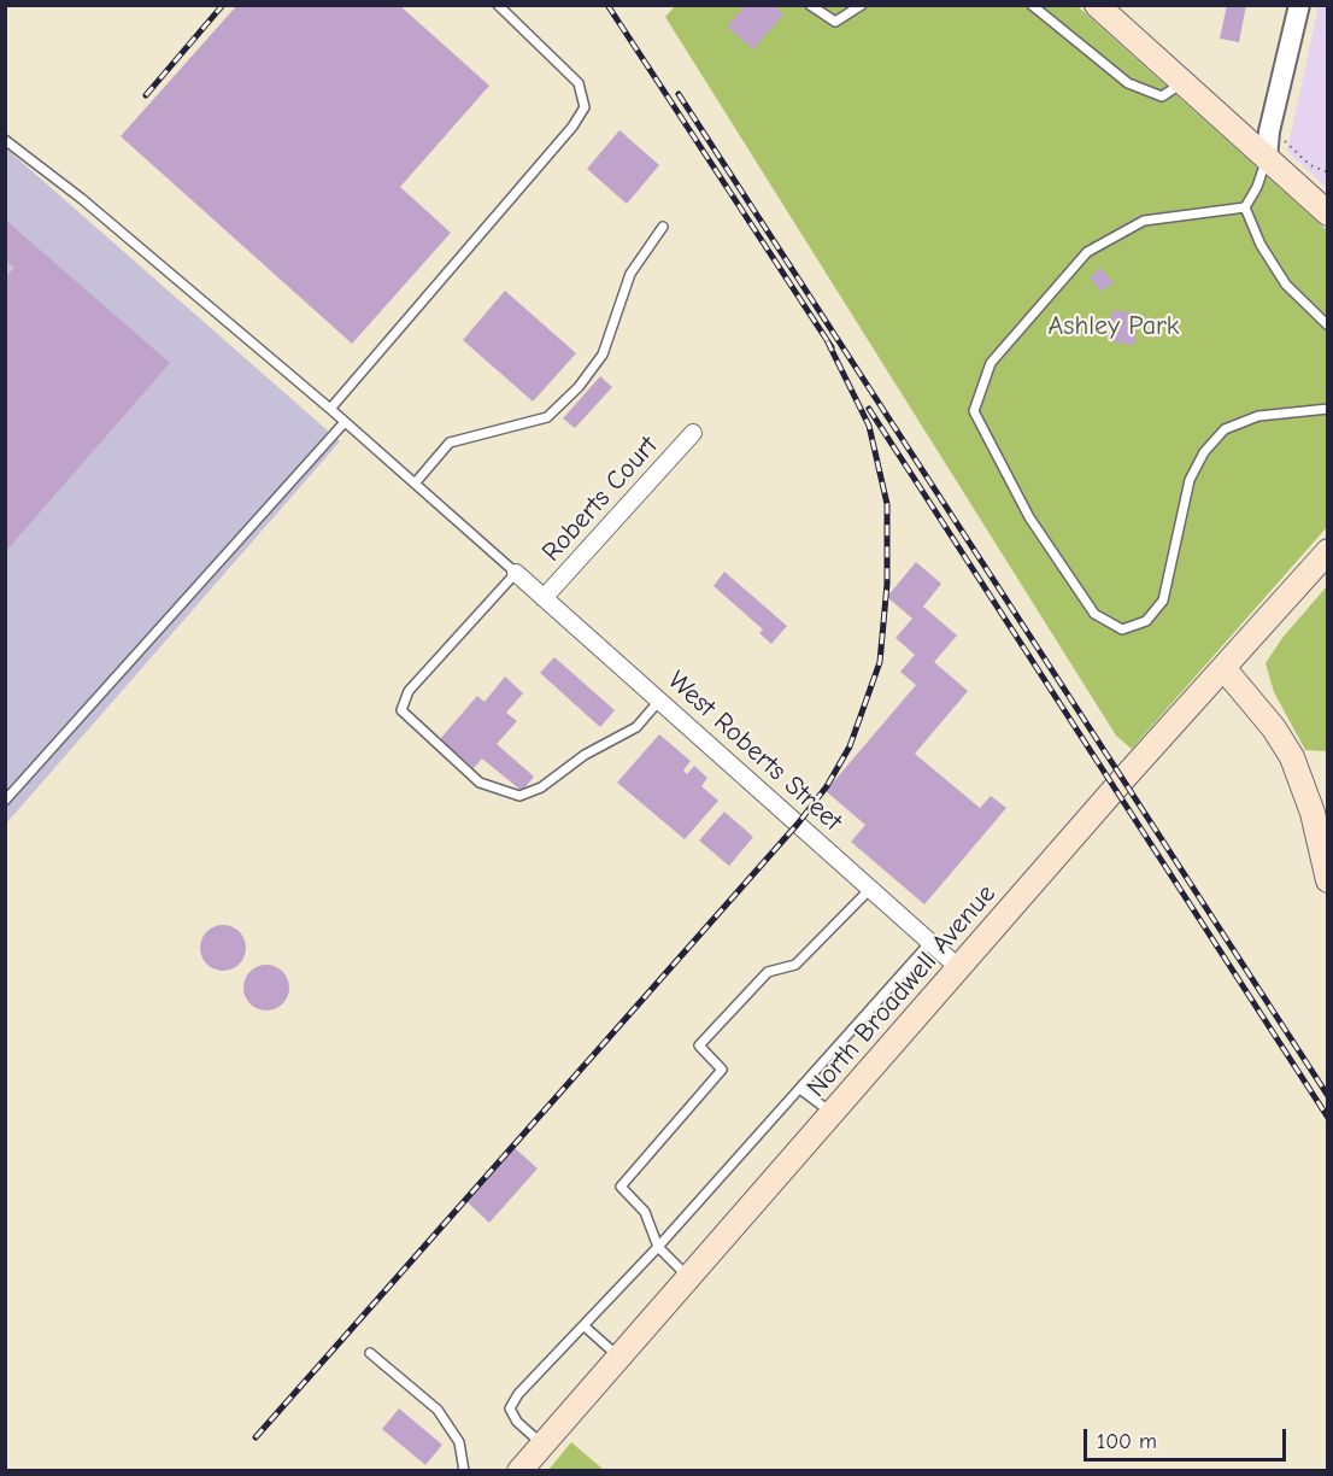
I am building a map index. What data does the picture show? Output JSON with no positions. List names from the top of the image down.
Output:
{
  "streets": {
    "main road": ["North Broadwell Avenue"],
    "street": ["Roberts Court", "West Roberts Street"]
  },
  "crossings": [
    ["Roberts Court", "West Roberts Street"],
    ["West Roberts Street", "North Broadwell Avenue"]
  ],
  "parks": ["Ashley Park"],
  "scale_bar": "100 m"
}
